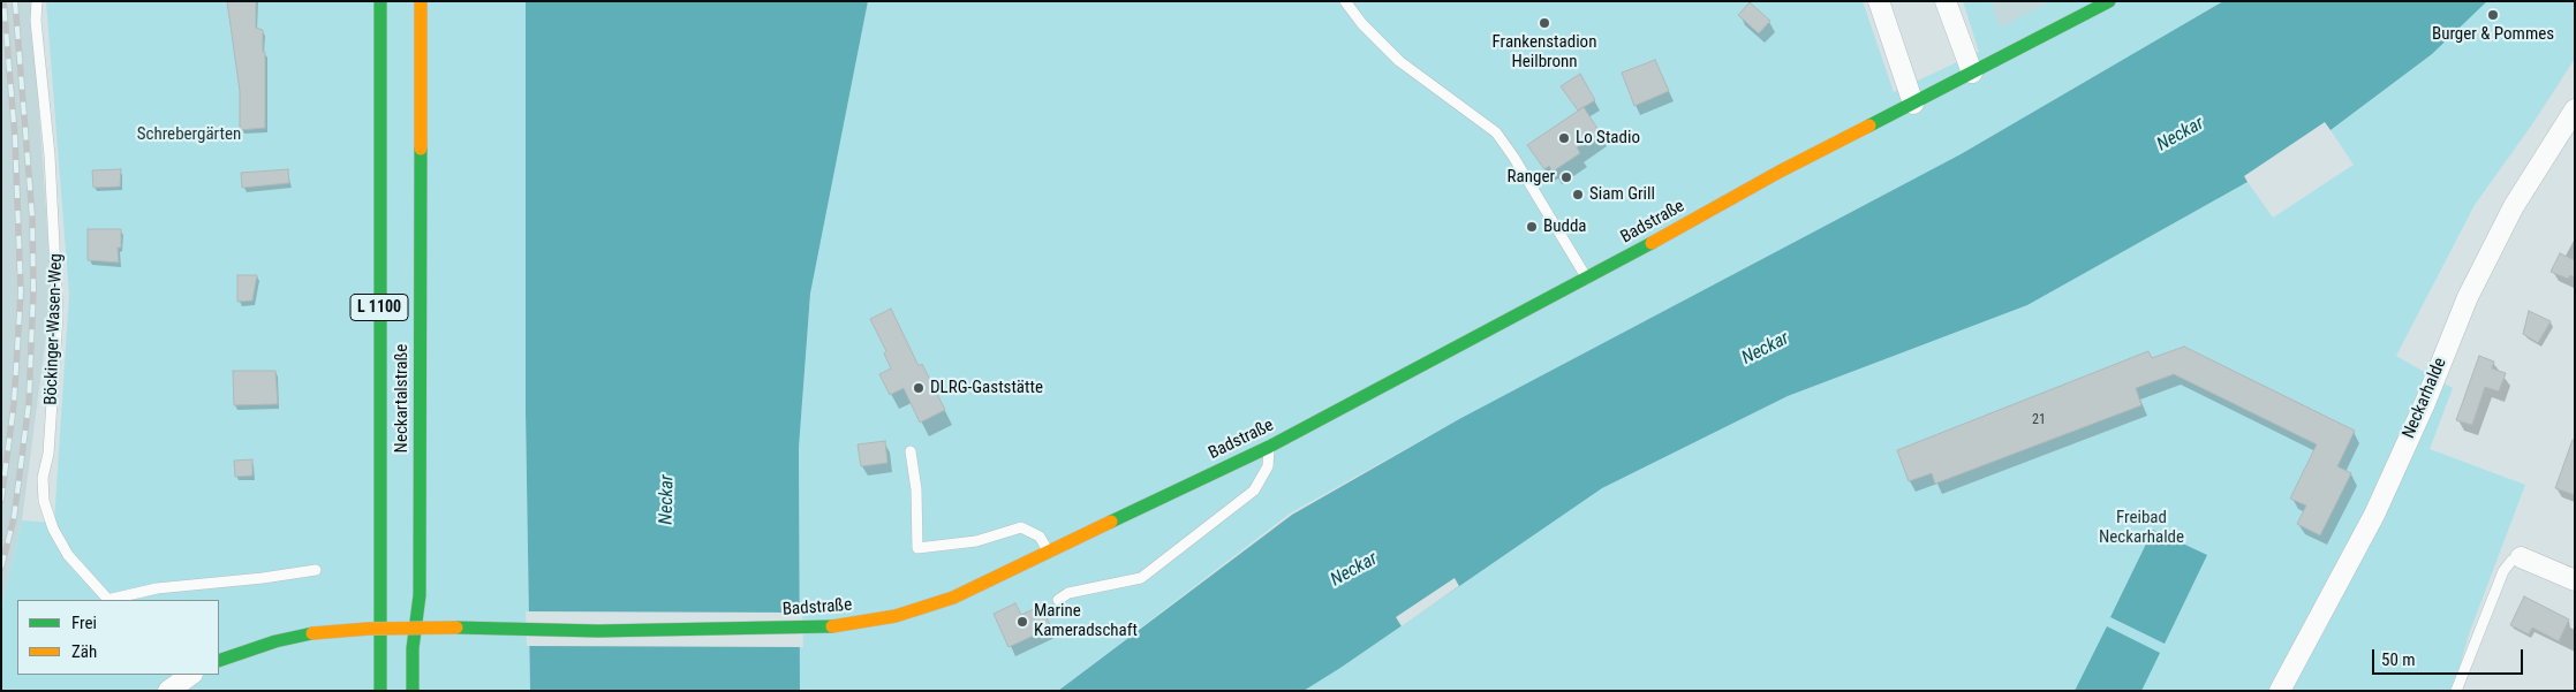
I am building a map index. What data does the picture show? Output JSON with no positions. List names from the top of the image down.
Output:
{
  "streets": {
    "street": [
      "Badstraße",
      "L 1100",
      "Neckartalstraße",
      "Neckarhalde"
    ],
    "lane": ["Böckinger-Wasen-Weg"]
  },
  "water": ["Neckar"],
  "parks": ["Schrebergärten", "Freibad Neckarhalde"],
  "places": [
    "Burger & Pommes",
    "Frankenstadion Heilbronn",
    "Lo Stadio",
    "Ranger",
    "Siam Grill",
    "Budda",
    "DLRG-Gaststätte",
    "Marine Kameradschaft"
  ],
  "house_numbers": ["21"],
  "legend": ["Frei", "Zäh"],
  "scale_bar": "50 m"
}
